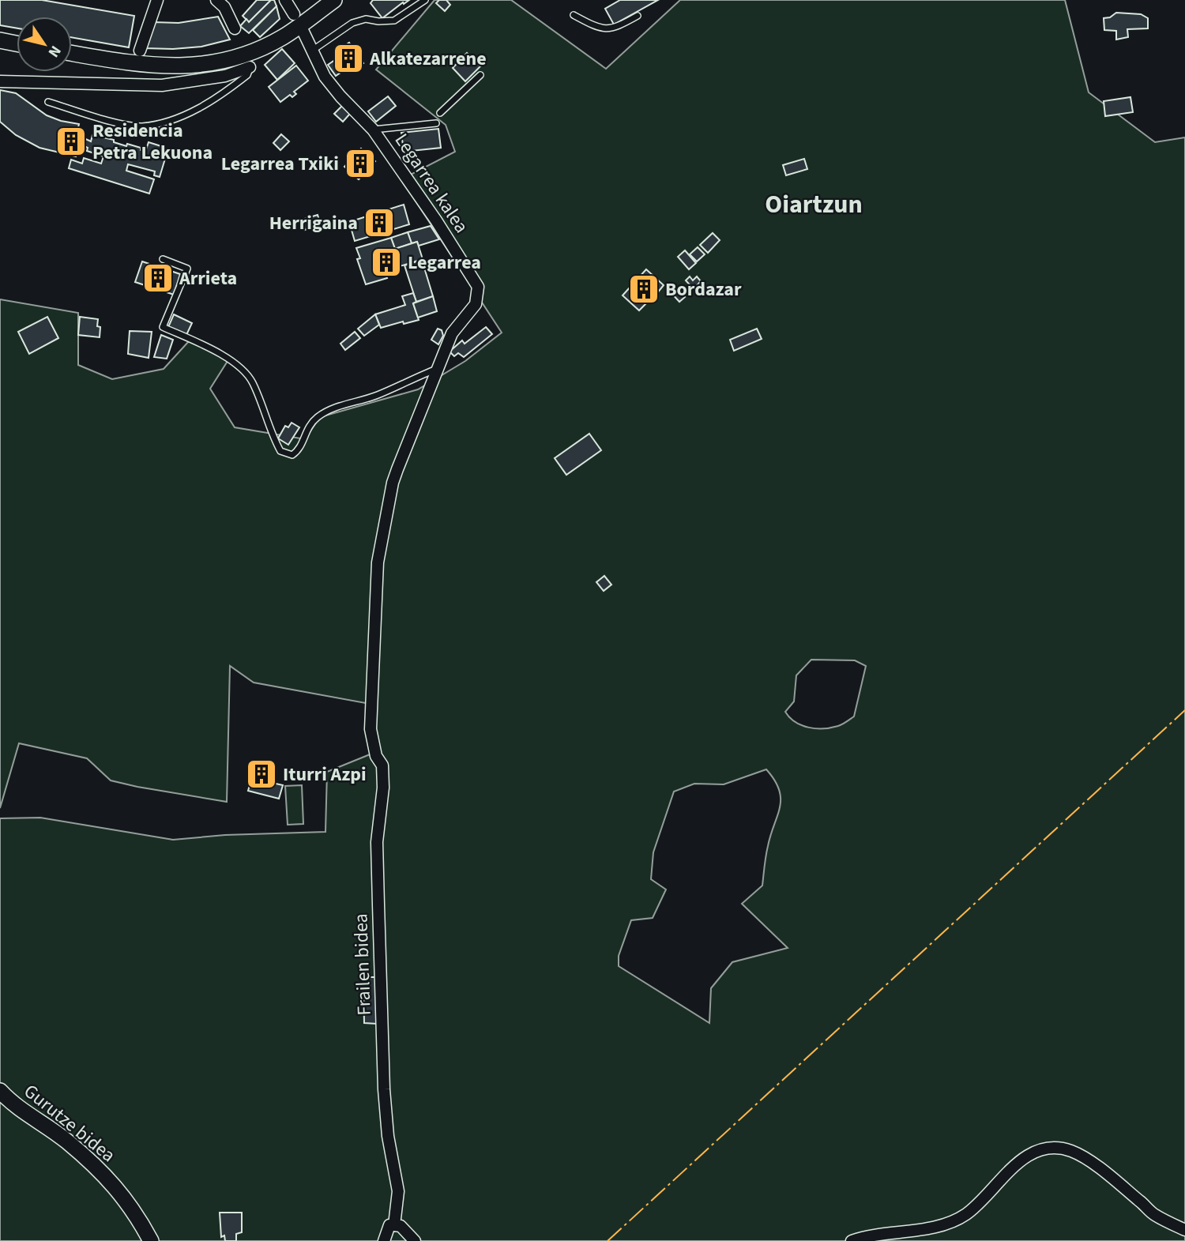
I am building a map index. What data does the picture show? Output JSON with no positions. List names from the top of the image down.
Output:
{
  "streets": {
    "main road": ["Gurutze bidea"],
    "street": ["Legarrea kalea", "Frailen bidea"]
  },
  "crossings": [
    ["Legarrea kalea", "Frailen bidea"]
  ],
  "districts": ["Oiartzun"],
  "places": {
    "building": [
      "Alkatezarrene",
      "Residencia Petra Lekuona",
      "Legarrea Txiki",
      "Herrigaina",
      "Legarrea",
      "Arrieta",
      "Bordazar",
      "Iturri Azpi"
    ]
  },
  "north": "bottom right"
}
